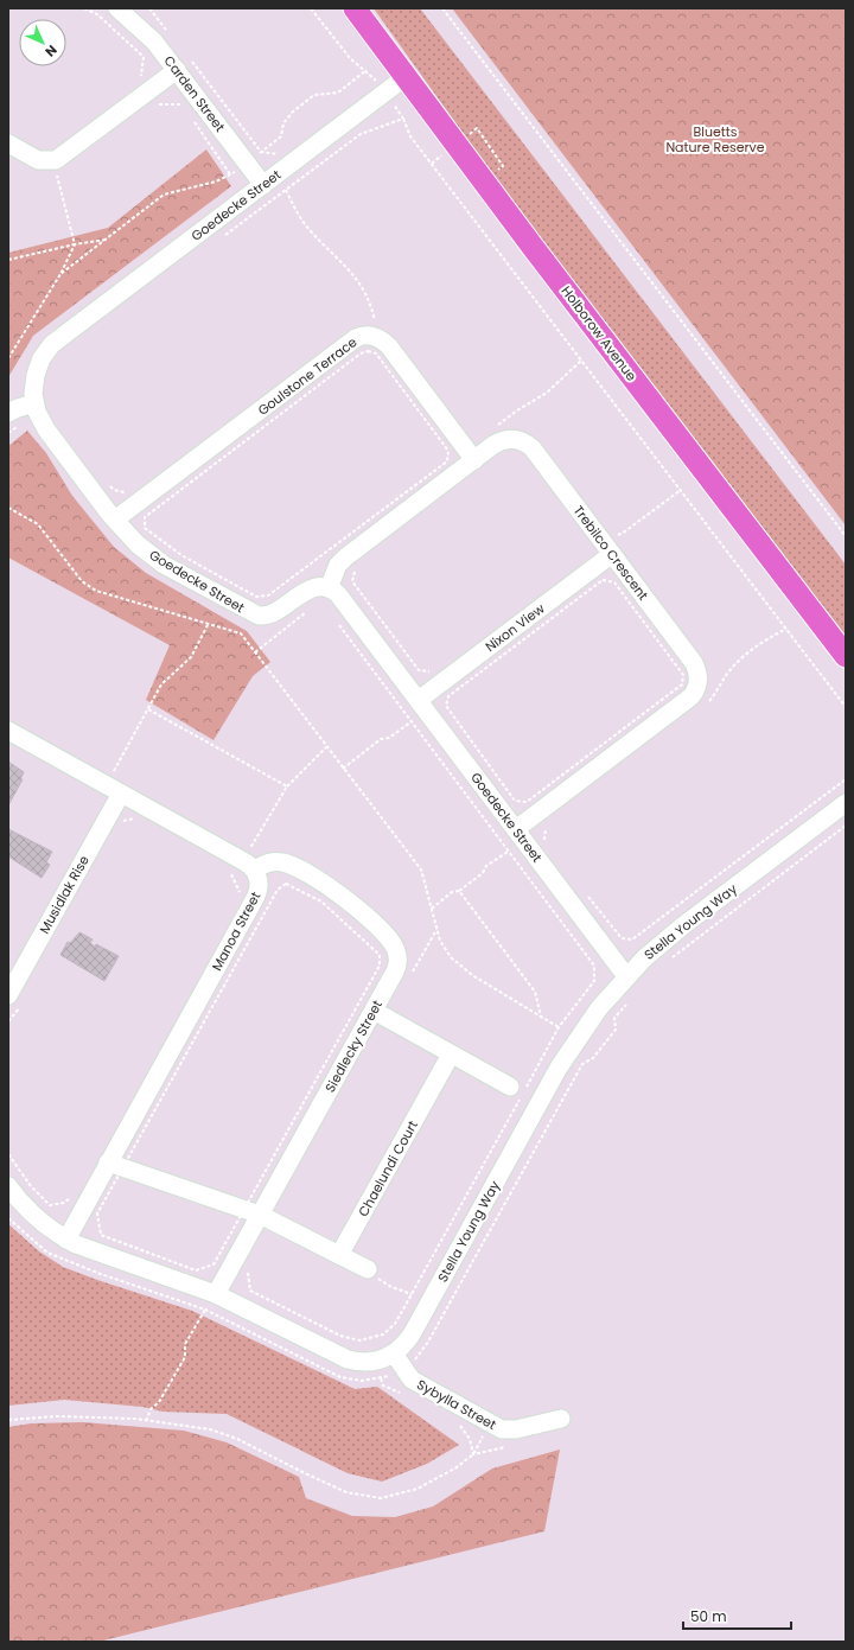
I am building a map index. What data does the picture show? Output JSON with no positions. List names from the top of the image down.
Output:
{
  "streets": {
    "main road": ["Holborow Avenue"],
    "street": [
      "Carden Street",
      "Goedecke Street",
      "Goulstone Terrace",
      "Trebilco Crescent",
      "Nixon View",
      "Musidlak Rise",
      "Stella Young Way",
      "Manoa Street",
      "Siedlecky Street",
      "Chaelundi Court",
      "Sybylla Street"
    ]
  },
  "crossings": [
    ["Carden Street", "Goedecke Street"],
    ["Goedecke Street", "Holborow Avenue"],
    ["Goedecke Street", "Goulstone Terrace"],
    ["Goedecke Street", "Trebilco Crescent"],
    ["Goedecke Street", "Nixon View"],
    ["Goedecke Street", "Stella Young Way"],
    ["Goulstone Terrace", "Trebilco Crescent"],
    ["Trebilco Crescent", "Nixon View"],
    ["Stella Young Way", "Manoa Street"],
    ["Stella Young Way", "Siedlecky Street"],
    ["Stella Young Way", "Sybylla Street"],
    ["Manoa Street", "Siedlecky Street"]
  ],
  "parks": ["Bluetts Nature Reserve"],
  "scale_bar": "50 m",
  "north": "bottom right"
}
